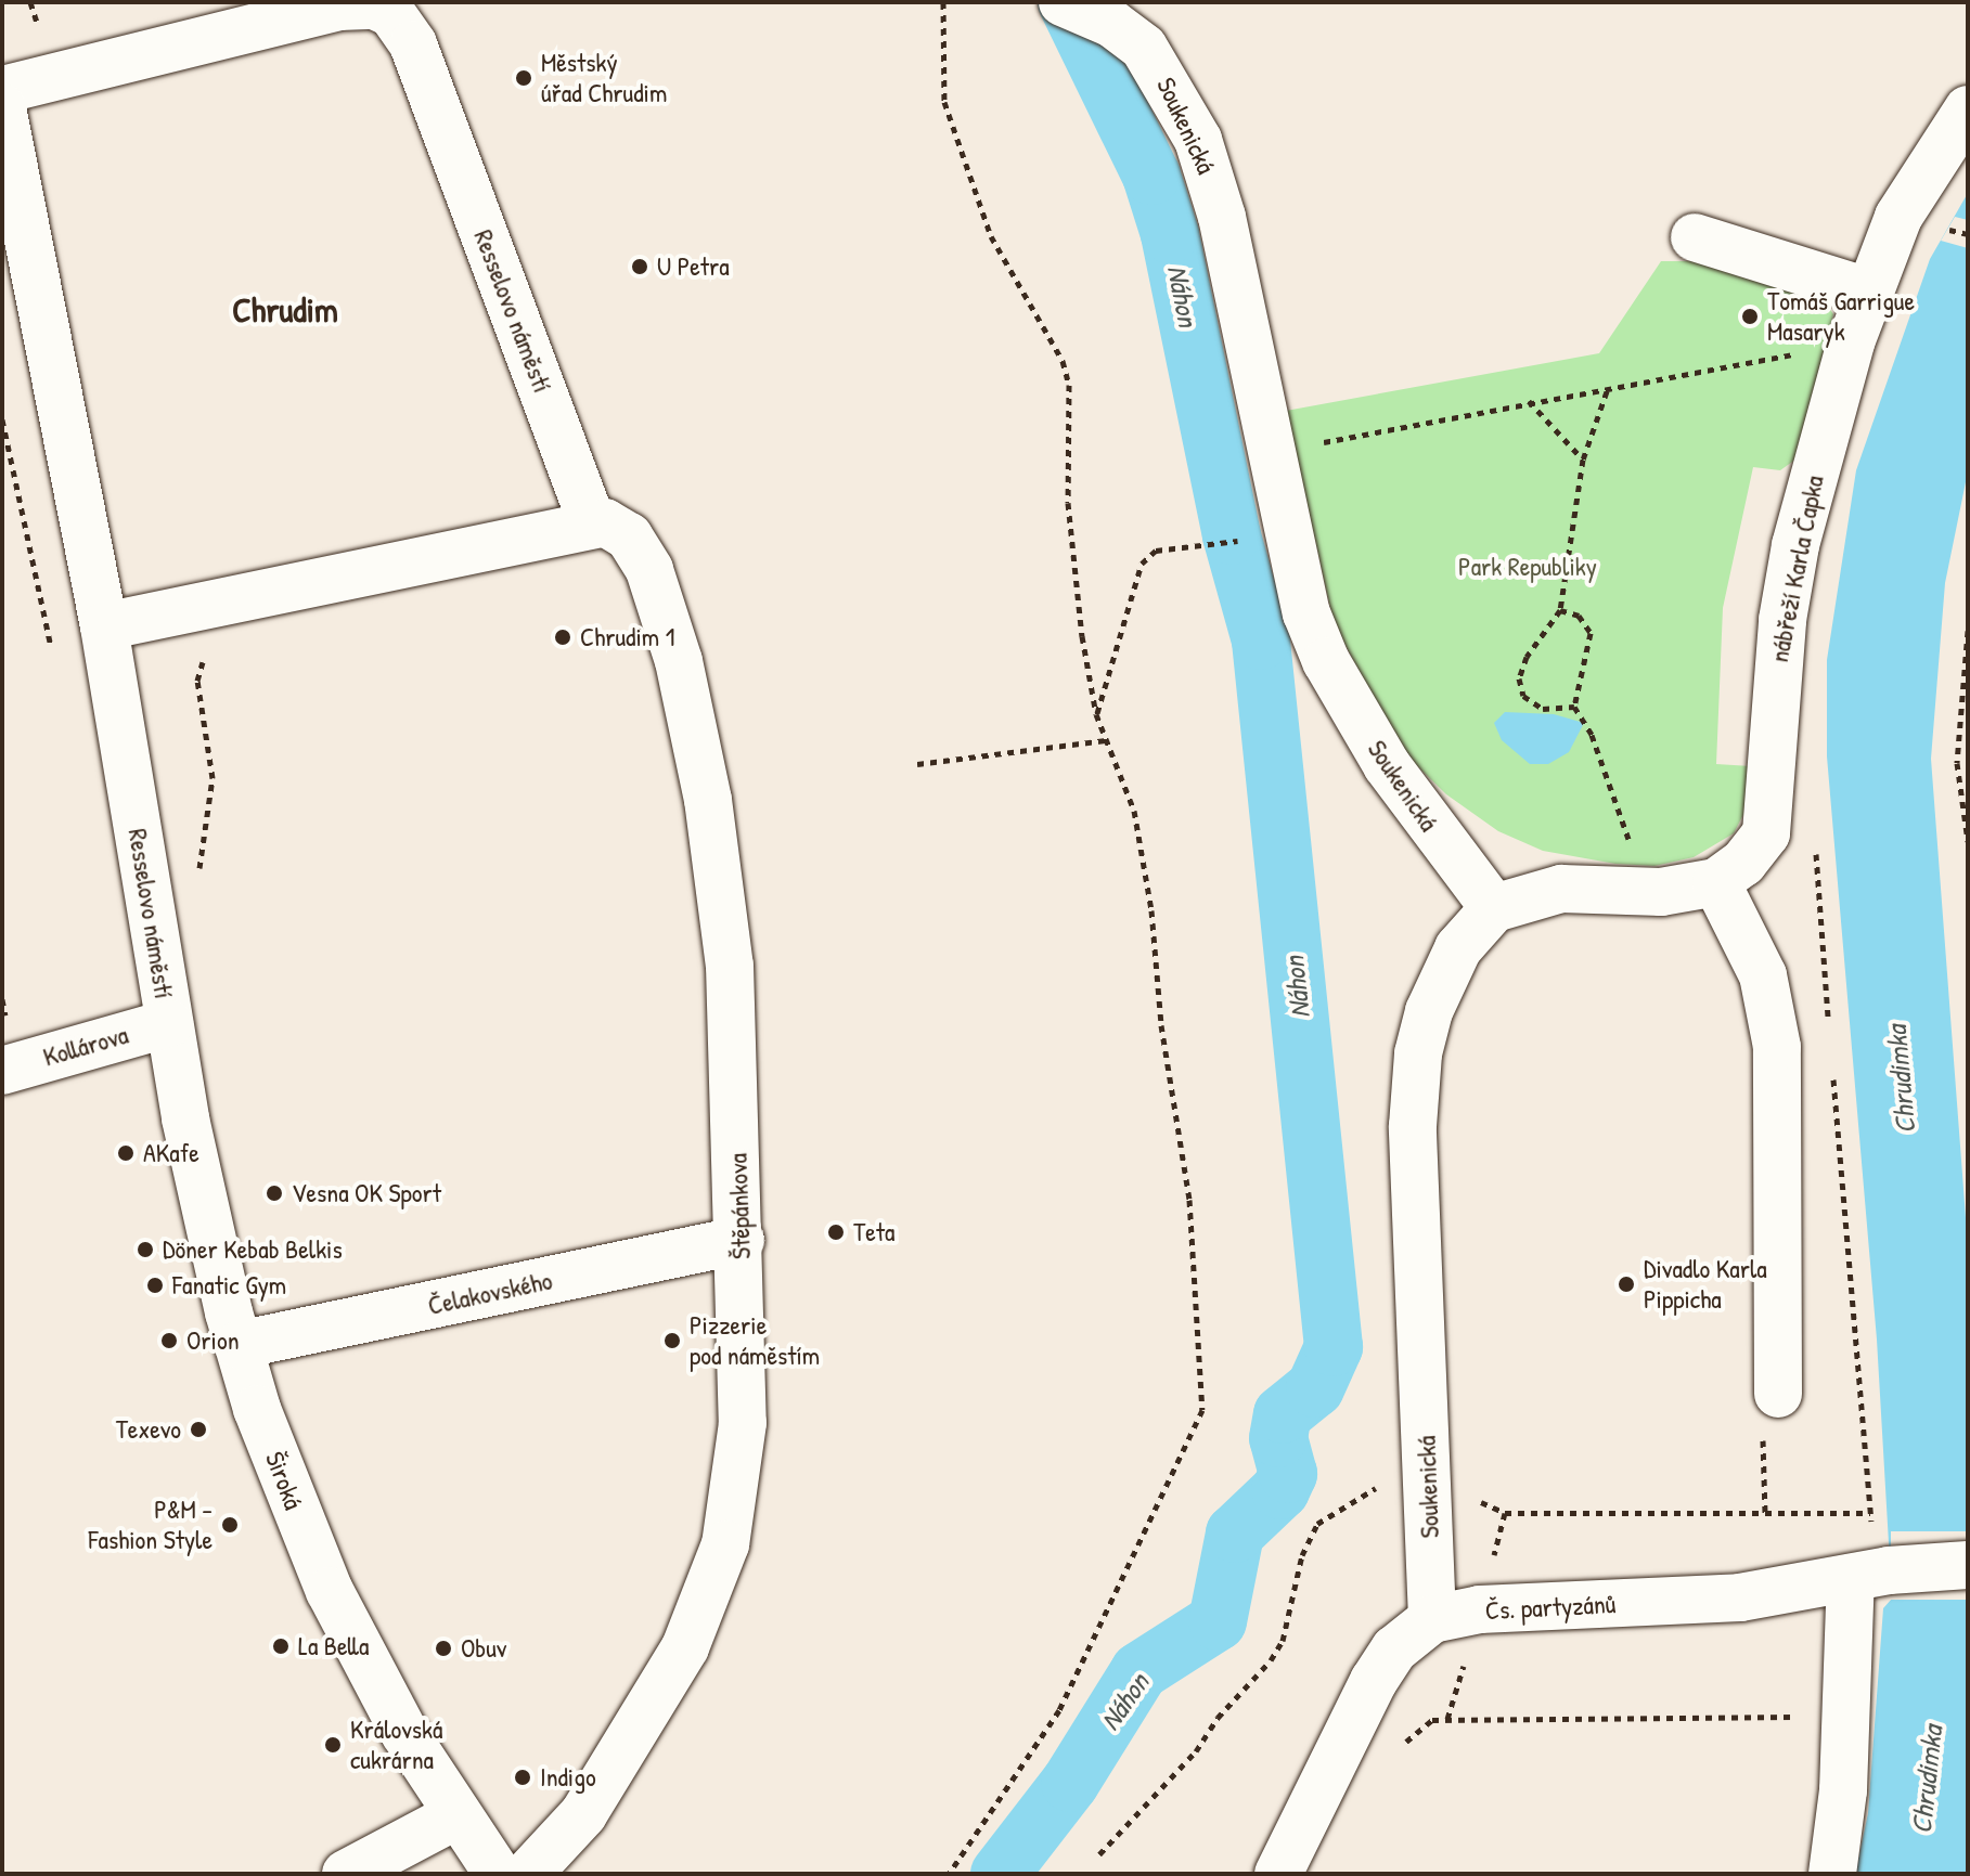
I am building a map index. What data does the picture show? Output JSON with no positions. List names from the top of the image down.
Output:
{
  "streets": {
    "street": [
      "Soukenická",
      "Resselovo náměstí",
      "nábřeží Karla Čapka",
      "Kollárova",
      "Štěpánkova",
      "Čelakovského",
      "Široká",
      "Čs. partyzánů"
    ]
  },
  "crossings": [
    ["Soukenická", "nábřeží Karla Čapka"],
    ["Soukenická", "Čs. partyzánů"],
    ["Resselovo náměstí", "Kollárova"],
    ["Resselovo náměstí", "Štěpánkova"],
    ["Resselovo náměstí", "Široká"],
    ["Kollárova", "Široká"],
    ["Štěpánkova", "Čelakovského"],
    ["Čelakovského", "Široká"]
  ],
  "districts": ["Chrudim"],
  "water": ["Náhon", "Chrudimka"],
  "parks": ["Park Republiky"],
  "places": [
    "Městský úřad Chrudim",
    "U Petra",
    "Tomáš Garrigue Masaryk",
    "Chrudim 1",
    "AKafe",
    "Vesna OK Sport",
    "Teta",
    "Döner Kebab Belkis",
    "Divadlo Karla Pippicha",
    "Fanatic Gym",
    "Orion",
    "Pizzerie pod náměstím",
    "Texevo",
    "P&M - Fashion Style",
    "La Bella",
    "Obuv",
    "Královská cukrárna",
    "Indigo"
  ]
}
